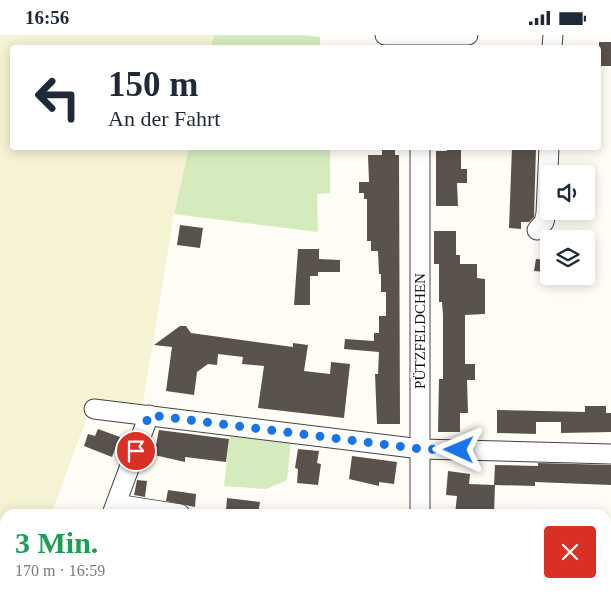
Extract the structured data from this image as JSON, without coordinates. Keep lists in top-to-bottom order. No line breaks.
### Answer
{"streets":{"street":["PÜTZFELDCHEN"]},"page":{"status":"16:56","turn":["150 m","An der Fahrt"],"heading":["3 Min.","170 m · 16:59"]}}
